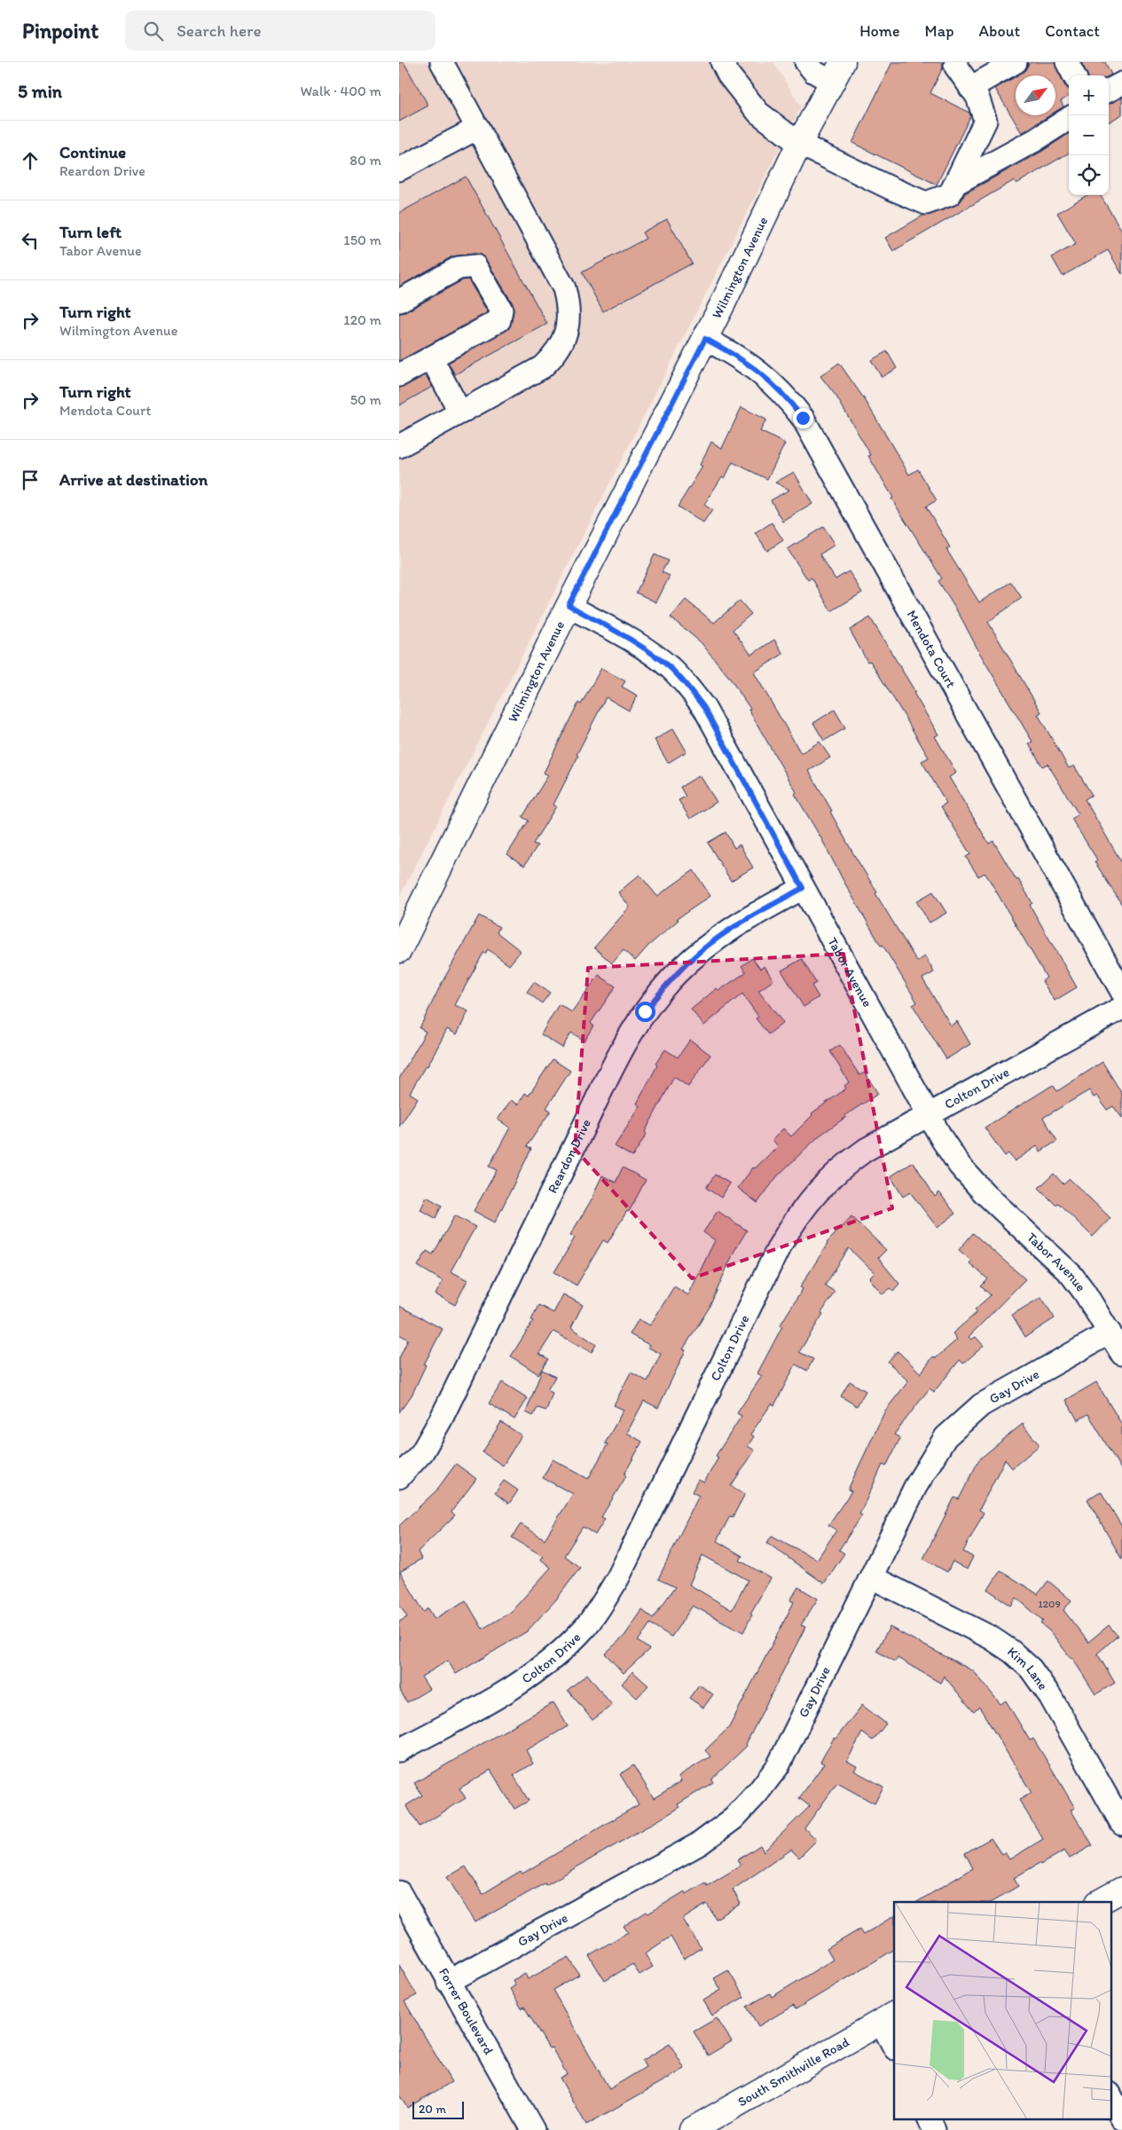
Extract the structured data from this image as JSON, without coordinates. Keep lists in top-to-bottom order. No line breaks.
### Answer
{"streets":{"main road":["Wilmington Avenue","South Smithville Road"],"street":["Mendota Court","Tabor Avenue","Colton Drive","Reardon Drive","Gay Drive","Kim Lane","Forrer Boulevard"]},"crossings":[["Wilmington Avenue","Mendota Court"],["Wilmington Avenue","Tabor Avenue"],["Tabor Avenue","Colton Drive"],["Tabor Avenue","Reardon Drive"],["Tabor Avenue","Gay Drive"],["Gay Drive","Kim Lane"],["Gay Drive","Forrer Boulevard"]],"house_numbers":["1209"],"scale_bar":"20 m","north":"top right","page":{"header":"Pinpoint","search":"Search here","nav":["Home","Map","About","Contact"],"heading":["5 min","Walk · 400 m"],"map_buttons":["+","−"],"list":[["Continue","Reardon Drive","80 m"],["Turn left","Tabor Avenue","150 m"],["Turn right","Wilmington Avenue","120 m"],["Turn right","Mendota Court","50 m"],"Arrive at destination"],"scale":"20 m"}}
